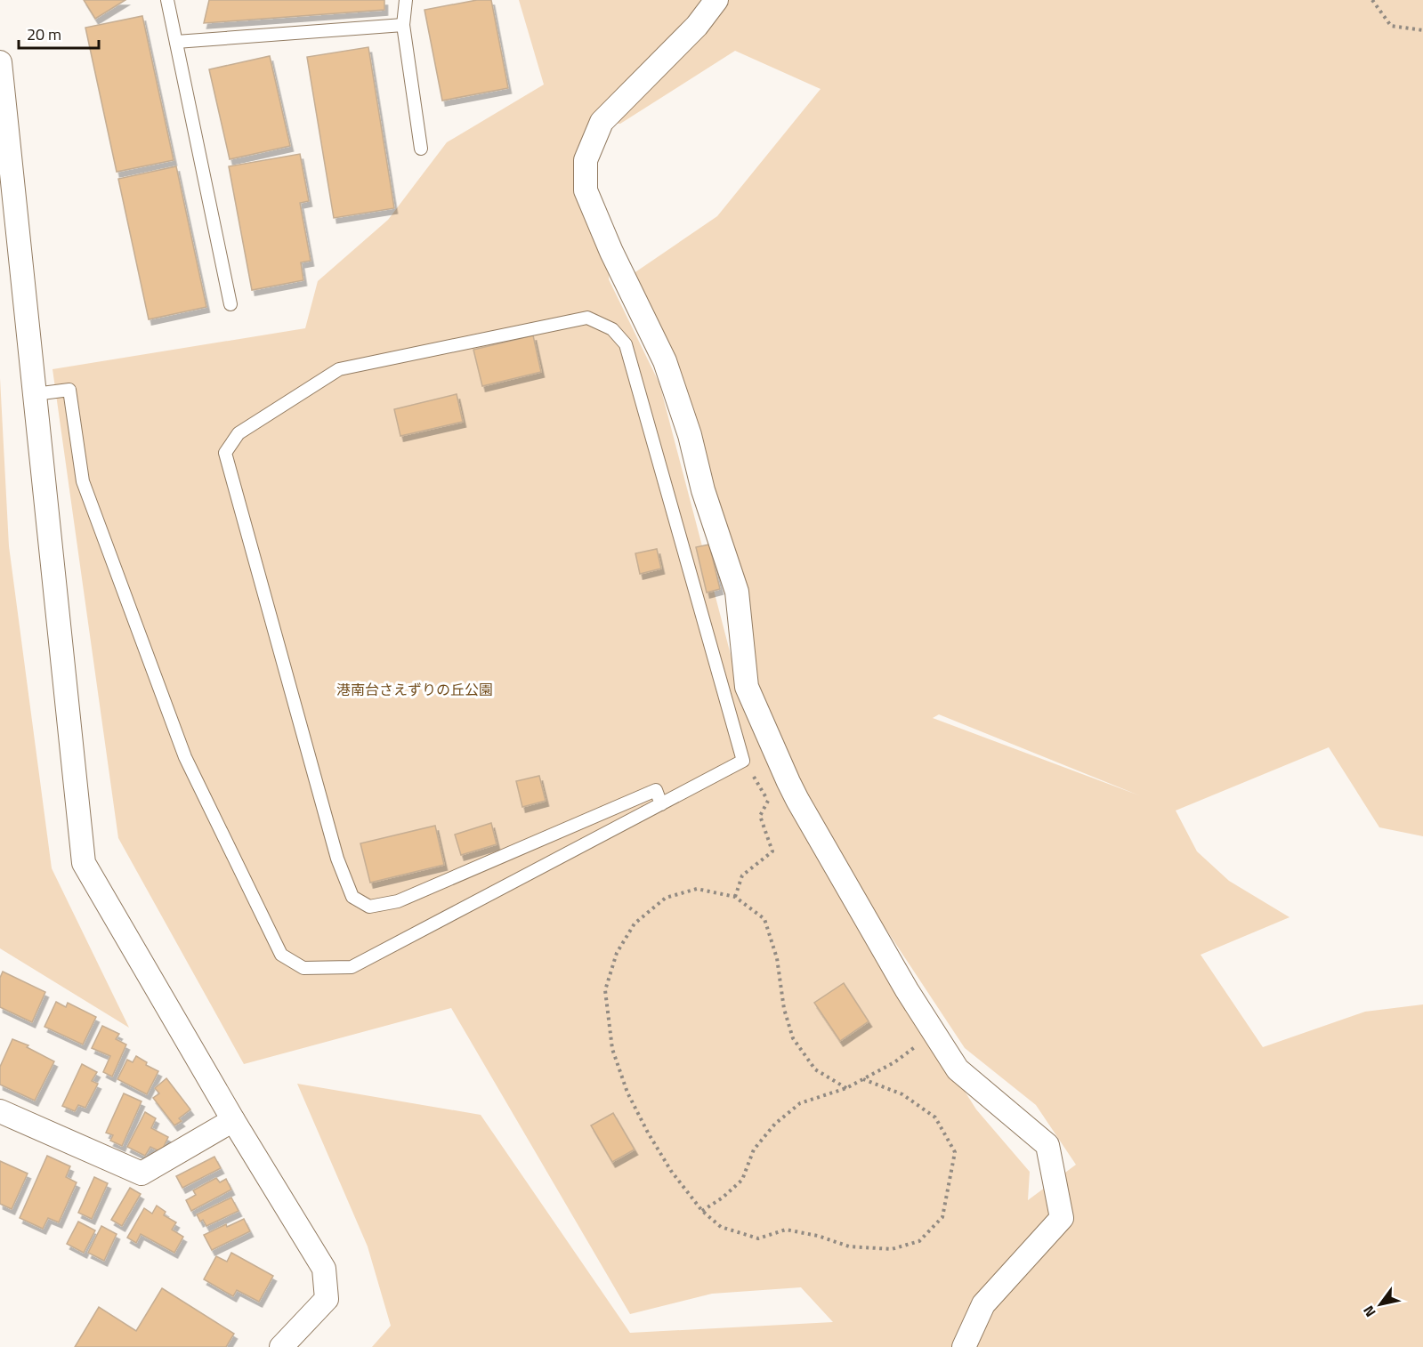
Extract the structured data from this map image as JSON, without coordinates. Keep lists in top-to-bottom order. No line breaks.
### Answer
{"parks":["港南台さえずりの丘公園"],"scale_bar":"20 m","north":"bottom left"}
